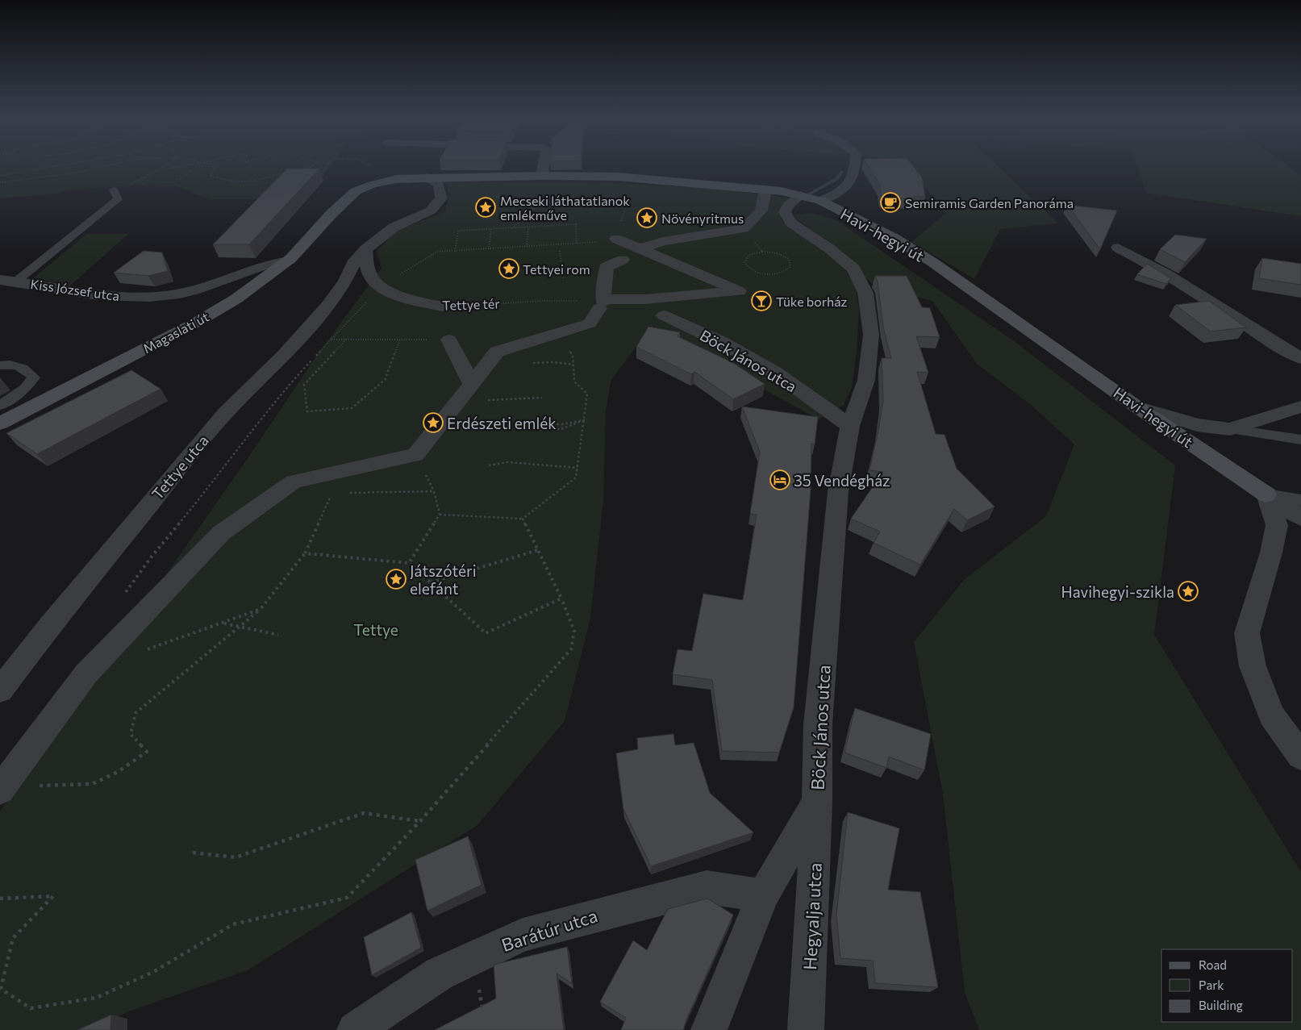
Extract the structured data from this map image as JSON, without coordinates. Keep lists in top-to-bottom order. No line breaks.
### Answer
{"streets":{"street":["Havi-hegyi út","Kiss József utca","Tettye tér","Magaslati út","Böck János utca","Tettye utca","Hegyalja utca","Barátúr utca"]},"crossings":[["Havi-hegyi út","Böck János utca"],["Kiss József utca","Magaslati út"],["Tettye tér","Tettye utca"],["Böck János utca","Hegyalja utca"],["Böck János utca","Barátúr utca"]],"parks":["Tettye"],"places":{"cafe":["Semiramis Garden Panoráma"],"place":["Mecseki láthatatlanok emlékműve","Növényritmus","Tettyei rom","Erdészeti emlék","Játszótéri elefánt","Havihegyi-szikla"],"bar":["Tüke borház"],"hotel":["35 Vendégház"]},"legend":["Road","Park","Building"]}
